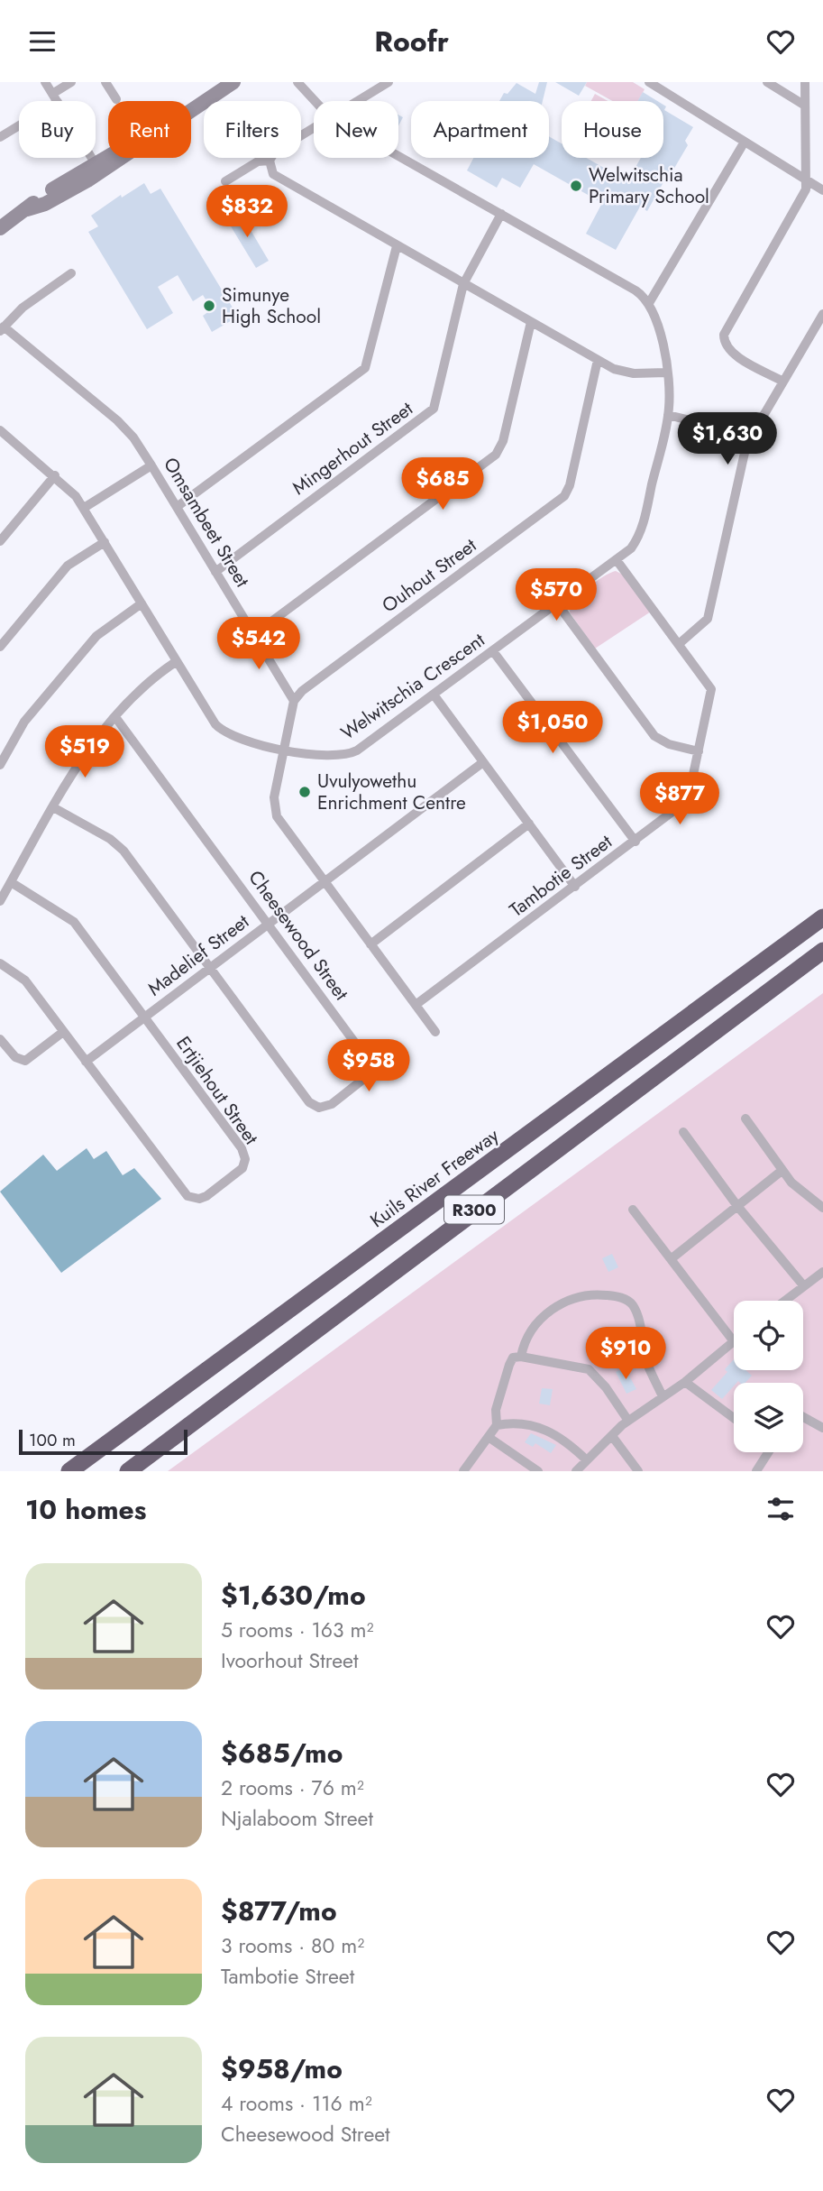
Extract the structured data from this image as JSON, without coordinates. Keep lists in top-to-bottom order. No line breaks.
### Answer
{"streets":{"highway":["Kuils River Freeway","R300"],"street":["Mingerhout Street","Omsambeet Street","Ouhout Street","Welwitschia Crescent","Tambotie Street","Cheesewood Street","Madelief Street","Ertjiehout Street"]},"crossings":[["Mingerhout Street","Omsambeet Street"],["Omsambeet Street","Ouhout Street"],["Welwitschia Crescent","Tambotie Street"],["Cheesewood Street","Madelief Street"],["Madelief Street","Ertjiehout Street"]],"places":["Welwitschia Primary School","Simunye High School","Uvulyowethu Enrichment Centre"],"scale_bar":"100 m","page":{"header":"Roofr","chip":["Buy","Rent","Filters","New","Apartment","House"],"price":["$832","$1,630","$685","$570","$542","$1,050","$519","$877","$958","$910"],"scale":"100 m","heading":"10 homes","list":[{"name":"$1,630/mo","note":"5 rooms · 163 m² · Ivoorhout Street"},{"name":"$685/mo","note":"2 rooms · 76 m² · Njalaboom Street"},{"name":"$877/mo","note":"3 rooms · 80 m² · Tambotie Street"},{"name":"$958/mo","note":"4 rooms · 116 m² · Cheesewood Street"}]}}
